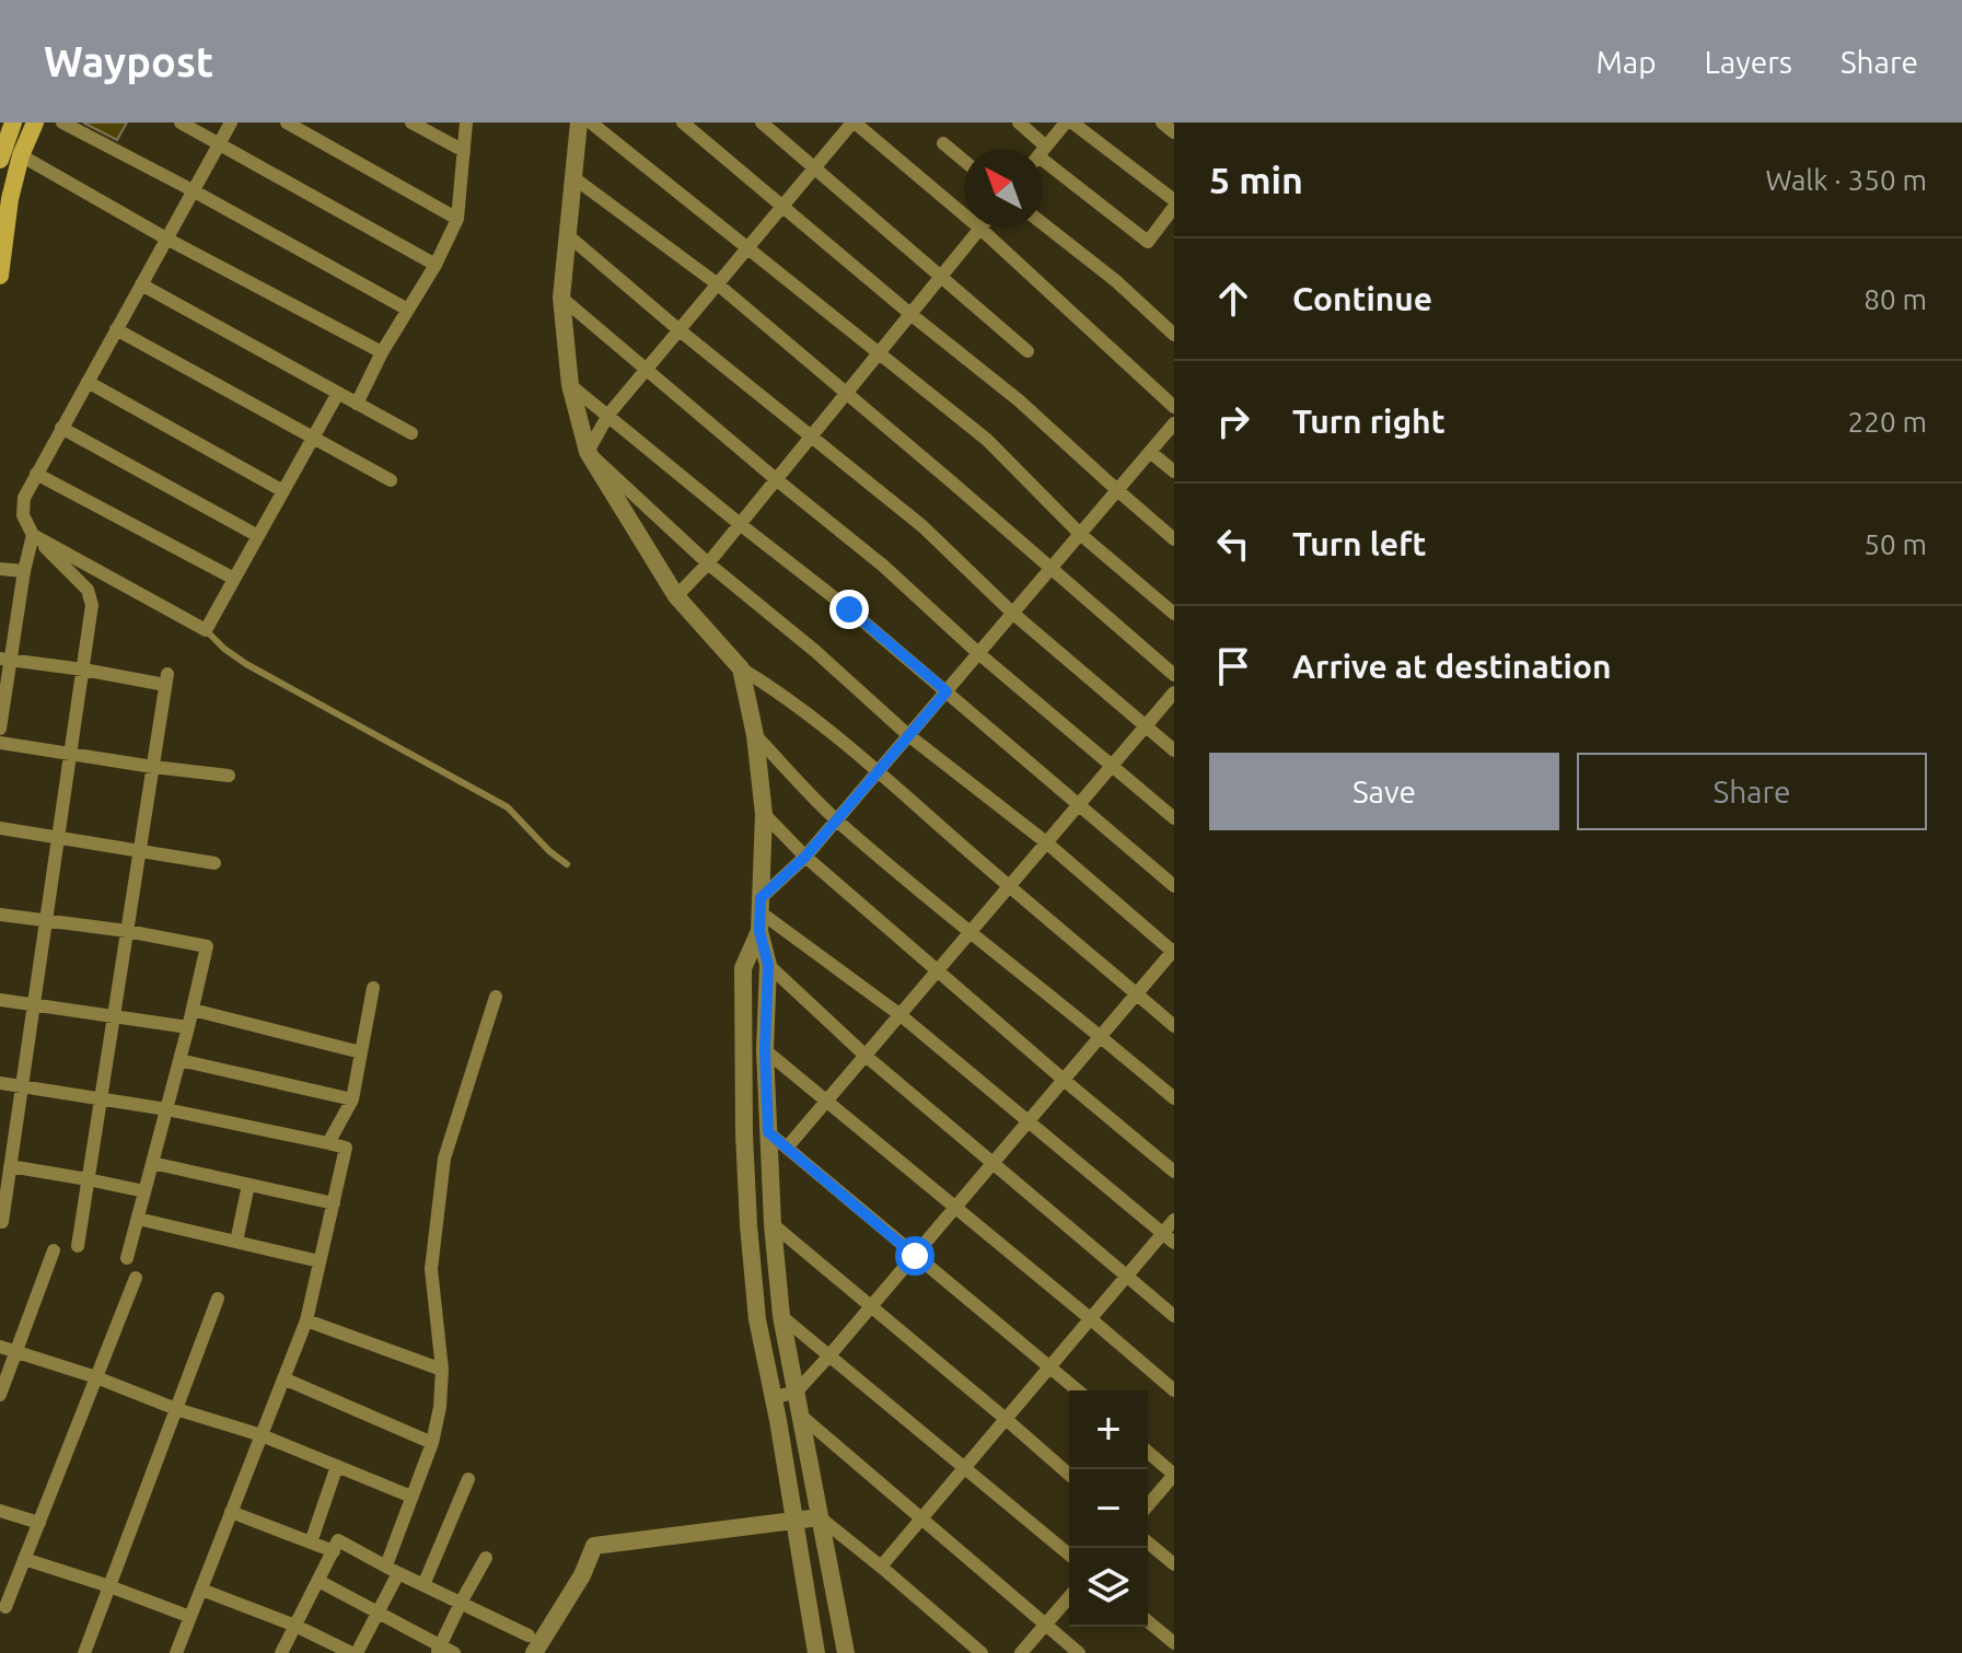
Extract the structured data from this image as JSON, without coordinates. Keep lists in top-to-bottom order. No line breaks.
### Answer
{"north":"top left","page":{"header":"Waypost","nav":["Map","Layers","Share"],"heading":["5 min","Walk · 350 m"],"list":[["Continue","80 m"],["Turn right","220 m"],["Turn left","50 m"],"Arrive at destination"],"buttons":["Save","Share"],"map_buttons":["+","−"]}}
